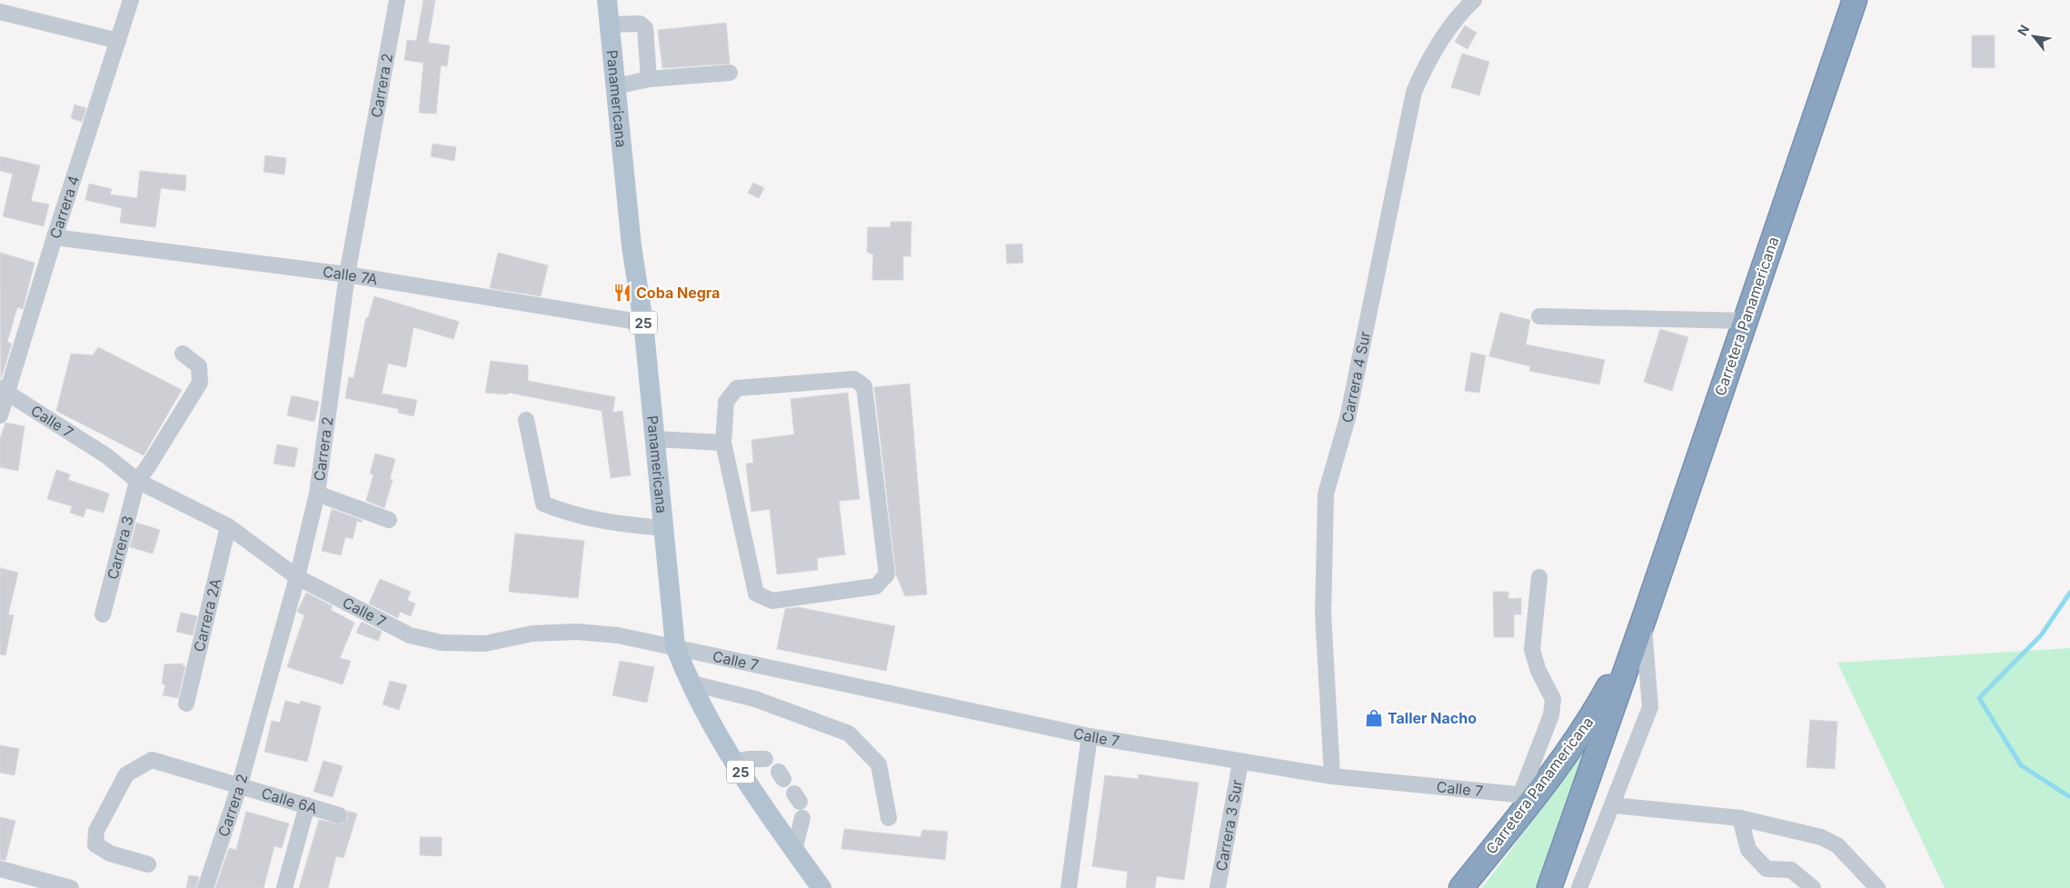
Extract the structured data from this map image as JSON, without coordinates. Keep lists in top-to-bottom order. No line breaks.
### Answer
{"streets":{"highway":["Carretera Panamericana"],"main road":["Panamericana","25"],"street":["Carrera 2","Carrera 4","Calle 7A","Carrera 4 Sur","Calle 7","Carrera 3","Carrera 2A","Calle 6A","Carrera 3 Sur"]},"crossings":[["Carrera 2","Calle 7A"],["Carrera 2","Calle 7"],["Carrera 2","Calle 6A"],["Panamericana","Calle 7A"],["Panamericana","Calle 7"],["Carrera 4","Calle 7A"],["Carrera 4","Calle 7"],["Carretera Panamericana","Calle 7"],["Carrera 4 Sur","Calle 7"],["Calle 7","Carrera 3"],["Calle 7","Carrera 2A"],["Calle 7","Carrera 3 Sur"]],"places":{"restaurant":["Coba Negra"],"shop":["Taller Nacho"]},"north":"top left"}
